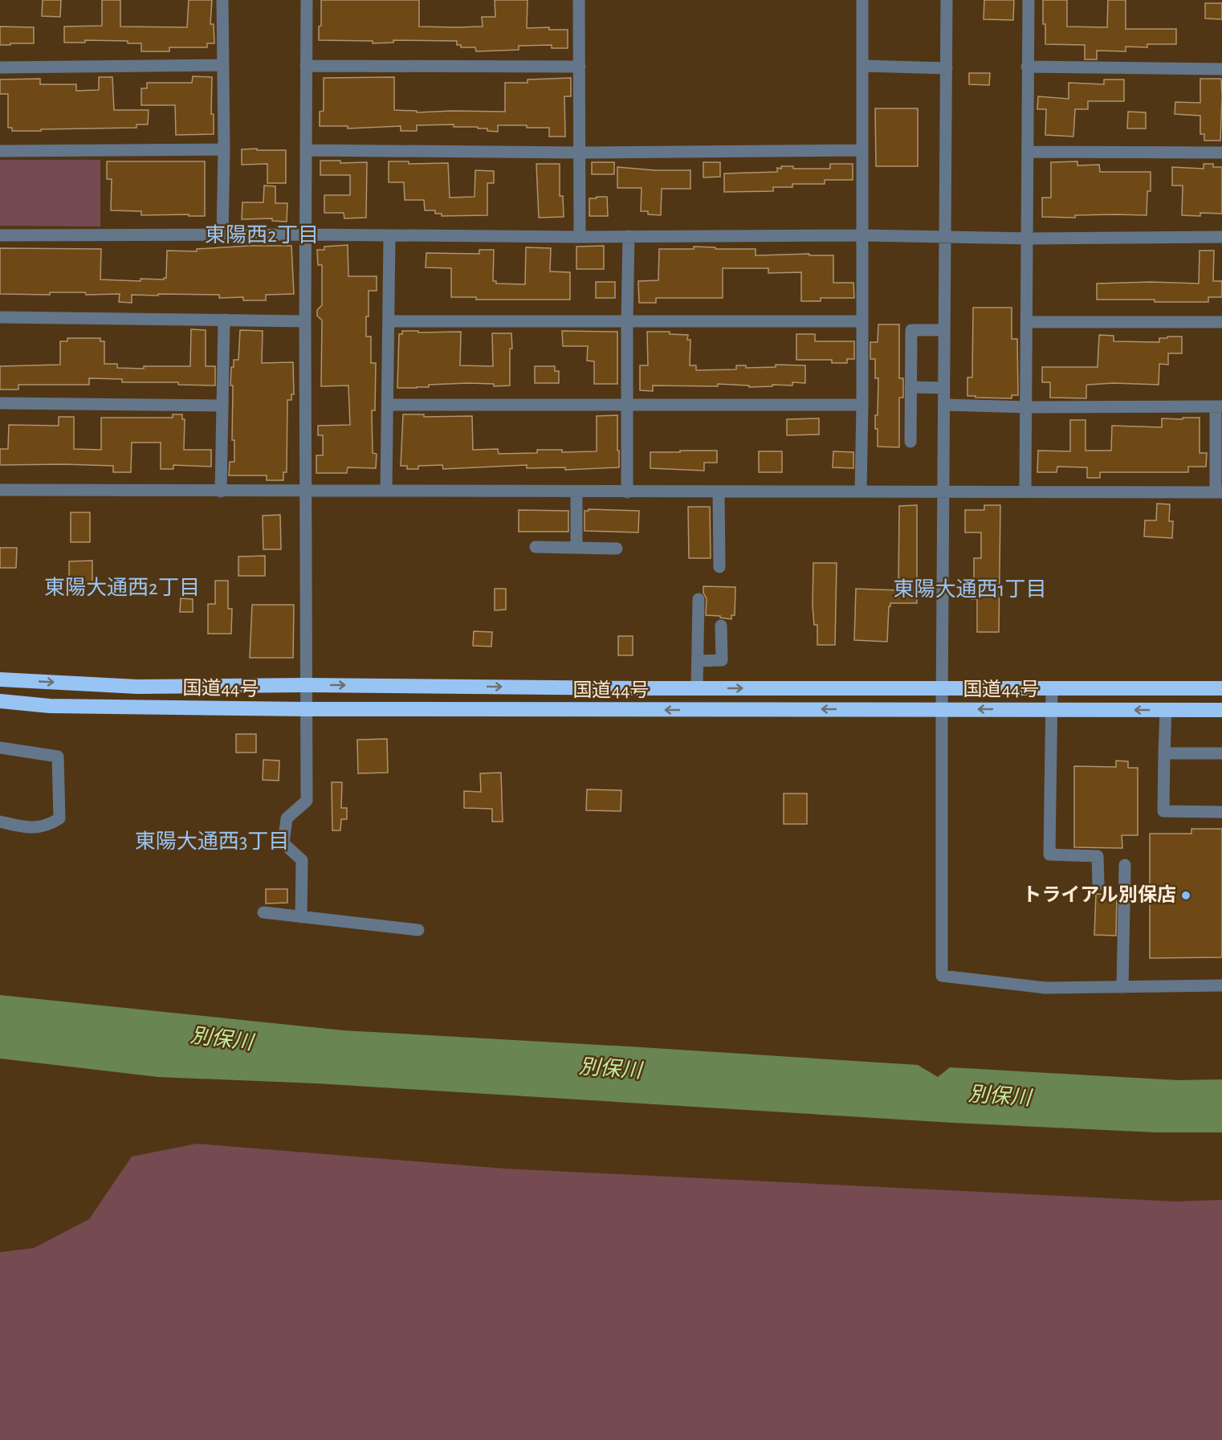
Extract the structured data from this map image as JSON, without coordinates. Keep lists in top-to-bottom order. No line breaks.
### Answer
{"streets":{"highway":["国道44号"]},"districts":["東陽西2丁目","東陽大通西2丁目","東陽大通西1丁目","東陽大通西3丁目"],"water":["別保川"],"places":["トライアル別保店"]}
